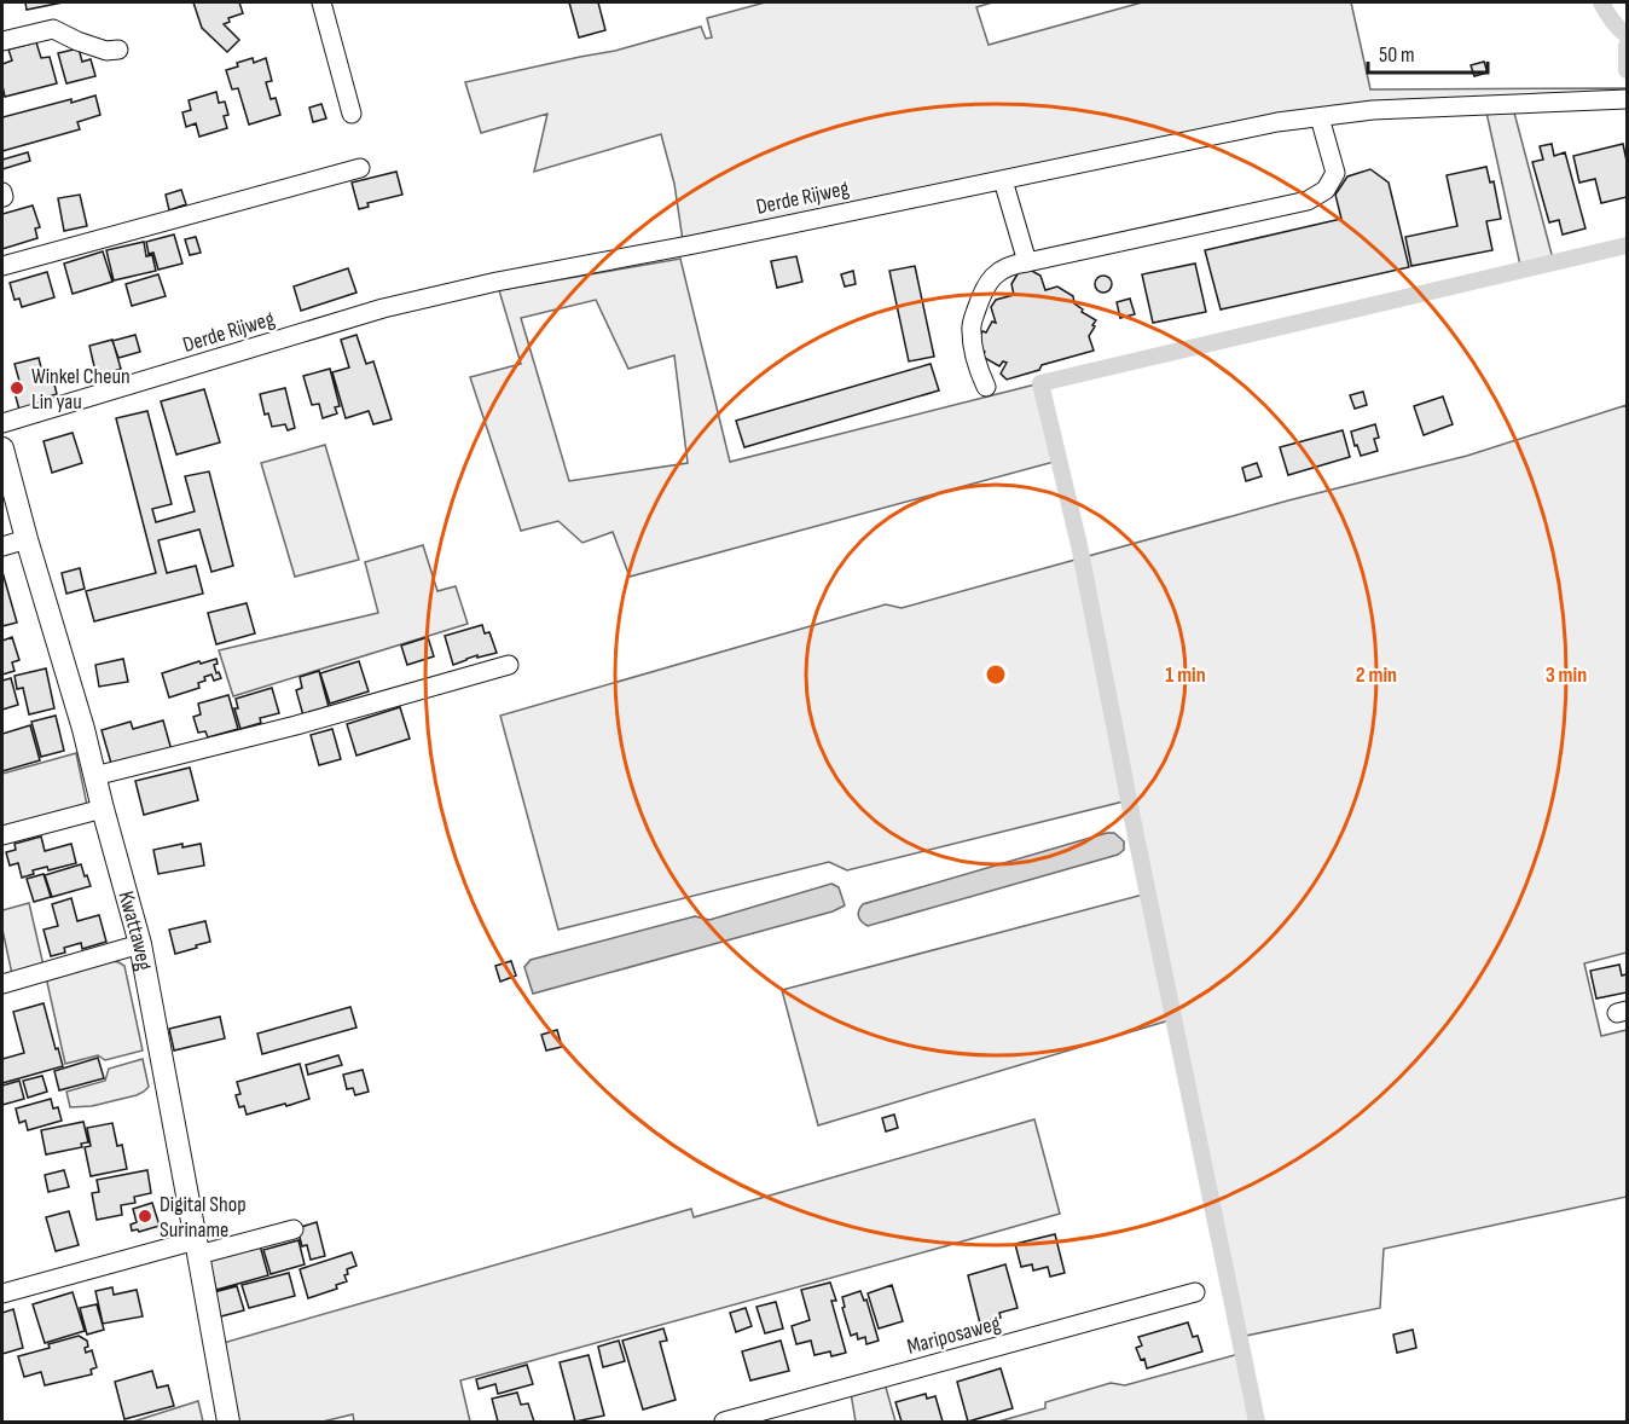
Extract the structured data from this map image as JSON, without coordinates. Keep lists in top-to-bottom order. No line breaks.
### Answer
{"streets":{"main road":["Kwattaweg"],"street":["Derde Rijweg","Mariposaweg"]},"places":["Winkel Cheun Lin yau","Digital Shop Suriname"],"scale_bar":"50 m","rings":["1 min","2 min","3 min"]}
